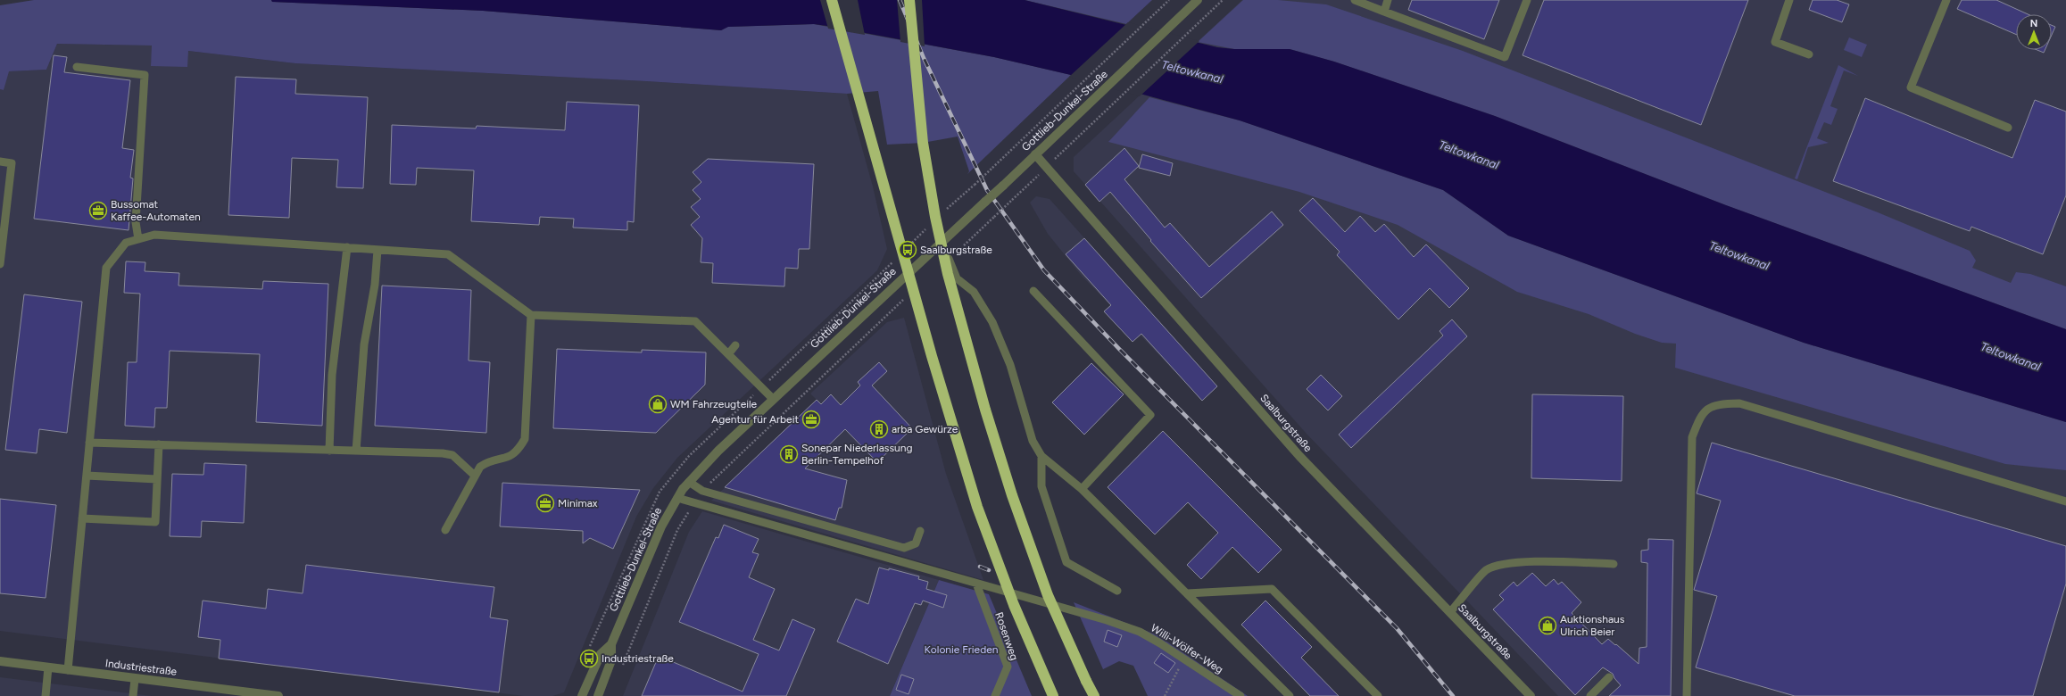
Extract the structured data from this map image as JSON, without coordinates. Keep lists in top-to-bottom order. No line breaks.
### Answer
{"streets":{"street":["Gottlieb-Dunkel-Straße","Saalburgstraße","Industriestraße"],"lane":["Rosenweg","Willi-Wölfer-Weg"]},"crossings":[["Gottlieb-Dunkel-Straße","Saalburgstraße"],["Gottlieb-Dunkel-Straße","Willi-Wölfer-Weg"],["Rosenweg","Willi-Wölfer-Weg"]],"water":["Teltowkanal"],"parks":["Kolonie Frieden"],"places":{"office":["Bussomat Kaffee-Automaten","Agentur für Arbeit","Minimax"],"bus stop":["Saalburgstraße","Industriestraße"],"shop":["WM Fahrzeugteile","Auktionshaus Ulrich Beier"],"building":["arba Gewürze","Sonepar Niederlassung Berlin-Tempelhof"]},"north":"top"}
